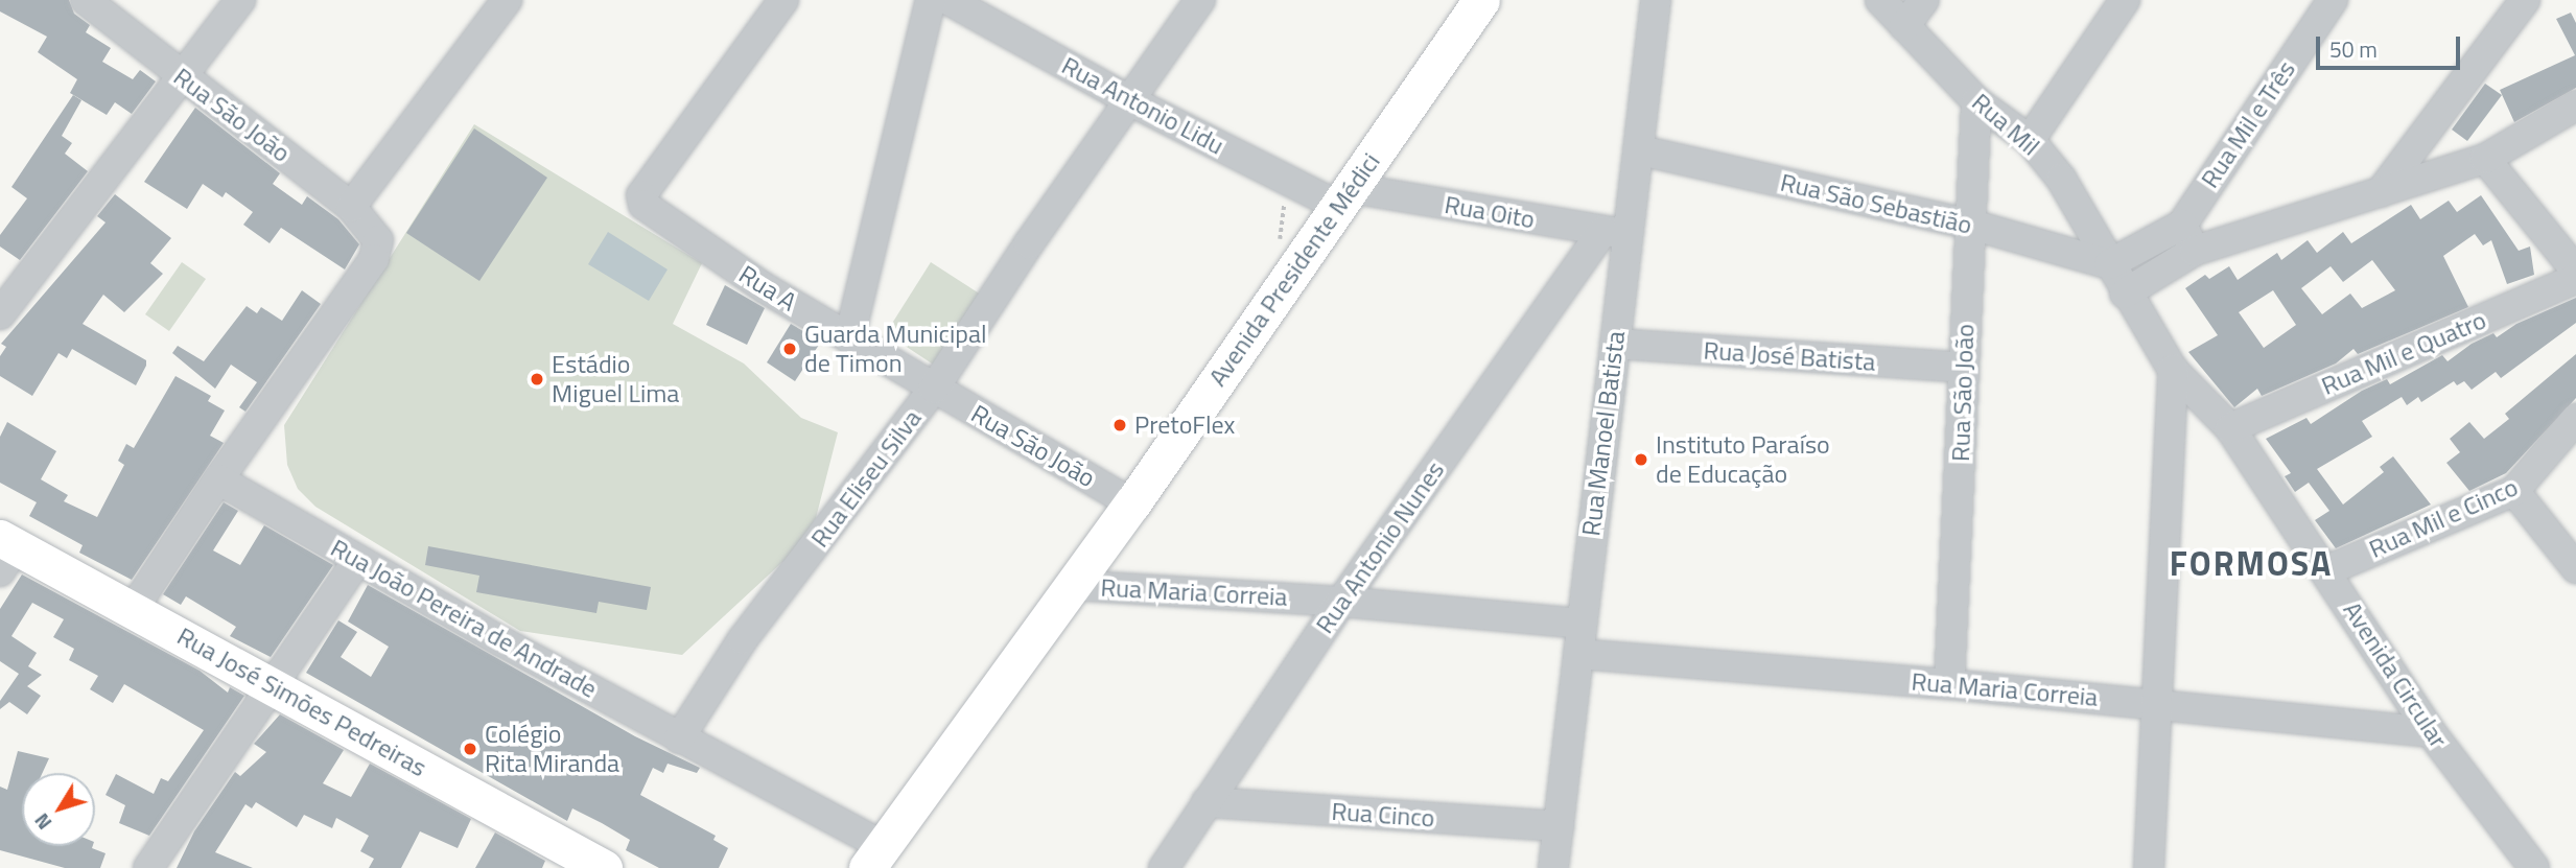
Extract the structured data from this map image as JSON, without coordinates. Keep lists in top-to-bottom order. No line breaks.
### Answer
{"streets":{"main road":["Avenida Presidente Médici","Rua José Simões Pedreiras"],"street":["Rua Antonio Lidu","Rua São João","Rua Mil","Rua Mil e Três","Rua São Sebastião","Rua Oito","Rua A","Rua Mil e Quatro","Rua José Batista","Rua Manoel Batista","Rua Eliseu Silva","Rua Mil e Cinco","Rua Antonio Nunes","Rua Maria Correia","Rua João Pereira de Andrade","Avenida Circular","Rua Cinco"]},"crossings":[["Rua Antonio Lidu","Rua Oito"],["Rua Antonio Lidu","Avenida Presidente Médici"],["Rua Antonio Lidu","Rua Eliseu Silva"],["Rua São João","Rua Mil"],["Rua São João","Rua São Sebastião"],["Rua São João","Avenida Presidente Médici"],["Rua São João","Rua A"],["Rua São João","Rua José Batista"],["Rua São João","Rua Eliseu Silva"],["Rua São João","Rua Maria Correia"],["Rua São João","Rua João Pereira de Andrade"],["Rua Mil","Rua São Sebastião"],["Rua Mil","Avenida Circular"],["Rua Mil e Três","Avenida Circular"],["Rua São Sebastião","Rua Manoel Batista"],["Rua São Sebastião","Avenida Circular"],["Rua Oito","Avenida Presidente Médici"],["Rua Oito","Rua Manoel Batista"],["Rua Oito","Rua Antonio Nunes"],["Avenida Presidente Médici","Rua Maria Correia"],["Avenida Presidente Médici","Rua João Pereira de Andrade"],["Rua A","Rua Eliseu Silva"],["Rua Mil e Quatro","Avenida Circular"],["Rua José Batista","Rua Manoel Batista"],["Rua Manoel Batista","Rua Antonio Nunes"],["Rua Manoel Batista","Rua Maria Correia"],["Rua Manoel Batista","Rua Cinco"],["Rua Eliseu Silva","Rua João Pereira de Andrade"],["Rua Mil e Cinco","Avenida Circular"],["Rua Antonio Nunes","Rua Maria Correia"],["Rua Antonio Nunes","Rua Cinco"],["Rua Maria Correia","Avenida Circular"]],"districts":["FORMOSA"],"places":["Guarda Municipal de Timon","Estádio Miguel Lima","PretoFlex","Instituto Paraíso de Educação","Colégio Rita Miranda"],"scale_bar":"50 m","north":"bottom left"}
